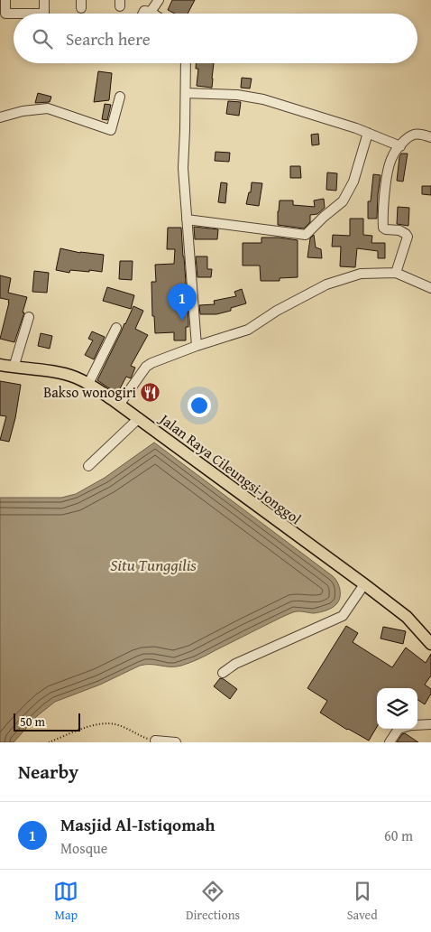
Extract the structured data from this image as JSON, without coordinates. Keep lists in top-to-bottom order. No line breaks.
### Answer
{"streets":{"main road":["Jalan Raya Cileungsi-Jonggol"]},"water":["Situ Tunggilis"],"places":{"restaurant":["Bakso wonogiri"]},"scale_bar":"50 m","page":{"search":"Search here","pins":"1","scale":"50 m","heading":"Nearby","list":[{"mark":"1","name":"Masjid Al-Istiqomah","note":"Mosque","value":"60 m"}],"nav":["Map","Directions","Saved"]}}
